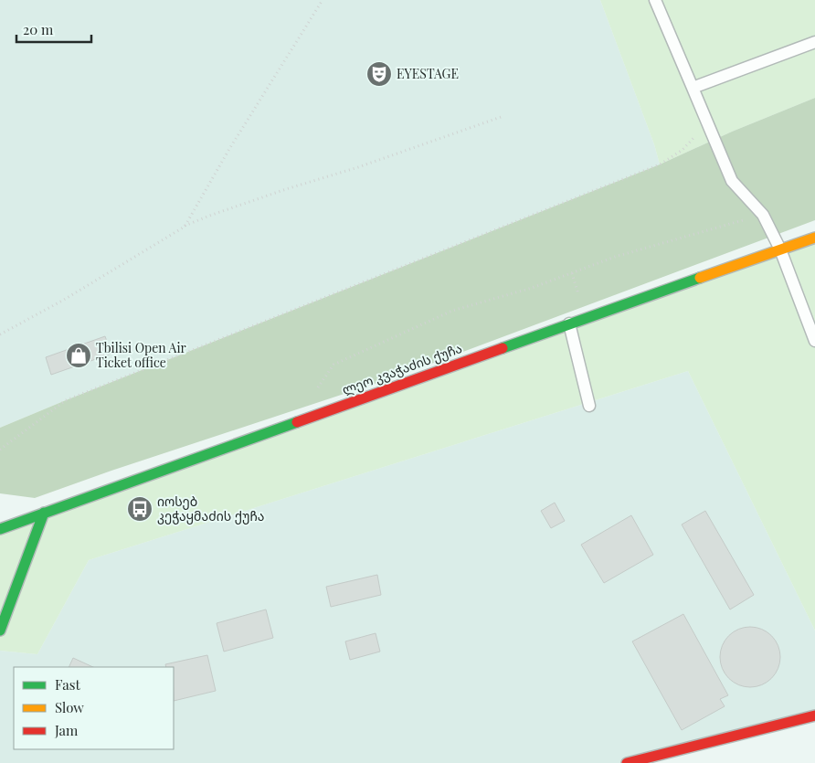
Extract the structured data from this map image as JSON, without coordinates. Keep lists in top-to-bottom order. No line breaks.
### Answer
{"streets":{"main road":["ლეო კვაჭაძის ქუჩა"]},"places":{"theatre":["EYESTAGE"],"shop":["Tbilisi Open Air Ticket office"],"bus stop":["იოსებ კეჭაყმაძის ქუჩა"]},"legend":["Fast","Slow","Jam"],"scale_bar":"20 m"}
